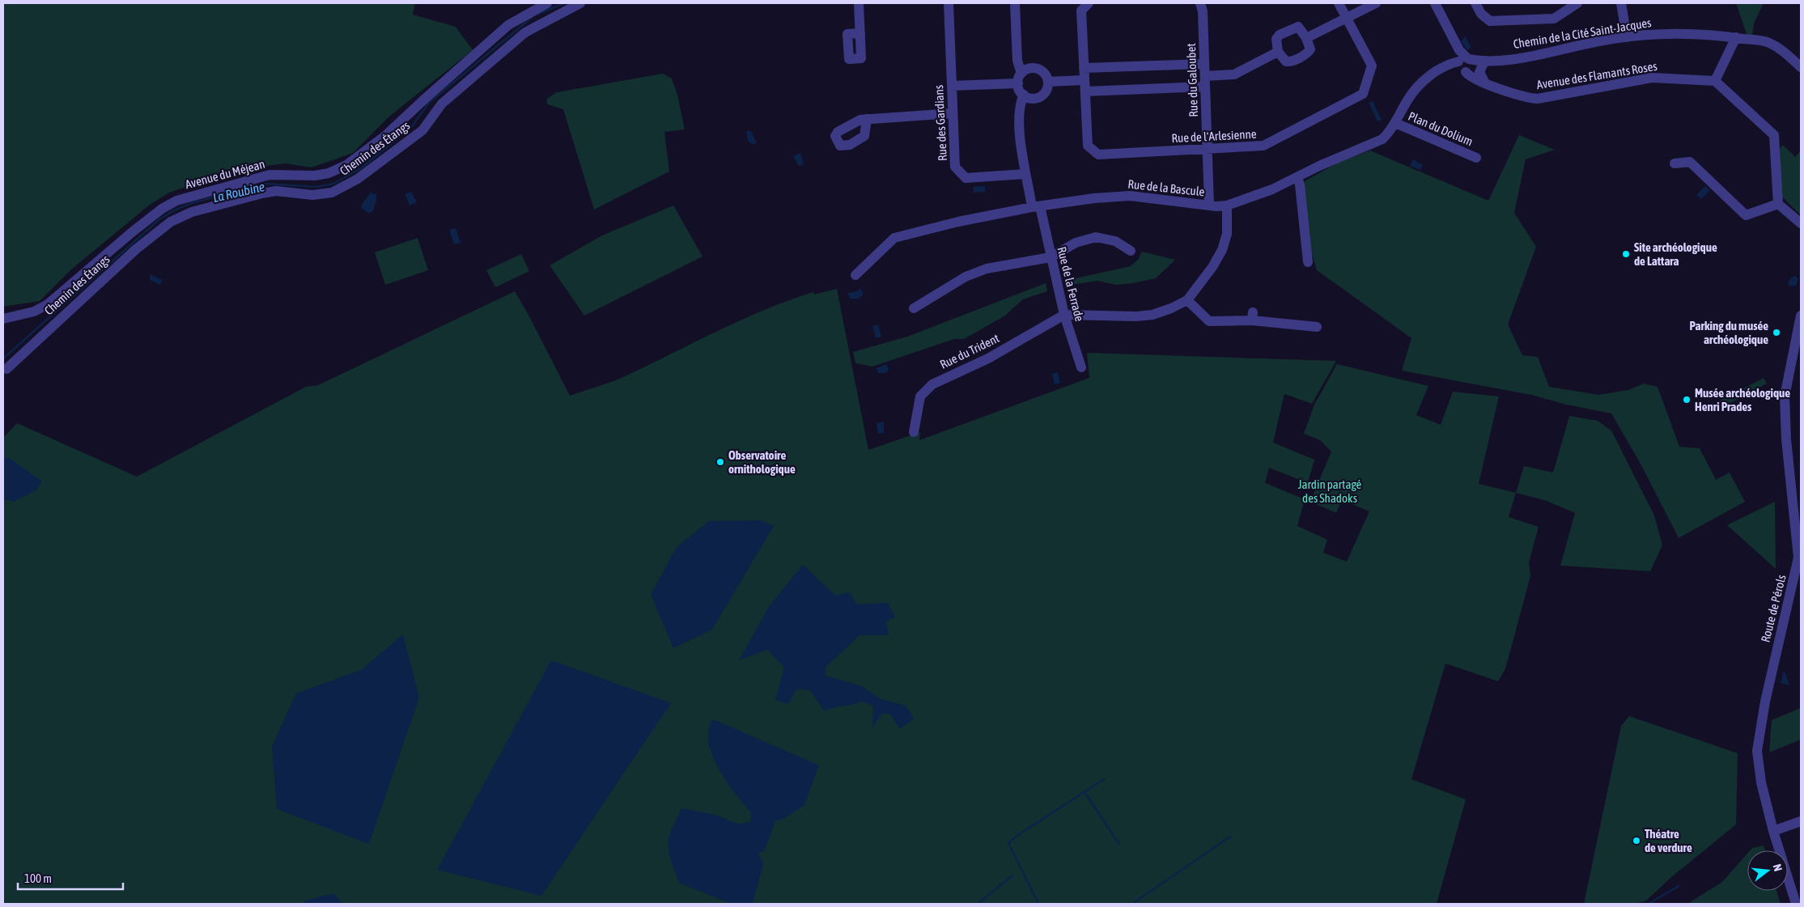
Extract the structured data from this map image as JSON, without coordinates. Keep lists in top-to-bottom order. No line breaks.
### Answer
{"streets":{"street":["Chemin de la Cité Saint-Jacques","Avenue des Flamants Roses","Rue du Galoubet","Rue des Gardians","Plan du Dolium","Rue de l'Arlesienne","Chemin des Étangs","Avenue du Méjean","Rue de la Bascule","Rue de la Ferrade","Rue du Trident","Route de Pérols"]},"crossings":[["Chemin de la Cité Saint-Jacques","Avenue des Flamants Roses"],["Chemin de la Cité Saint-Jacques","Rue de la Bascule"],["Avenue des Flamants Roses","Rue de la Bascule"],["Rue du Galoubet","Rue de l'Arlesienne"],["Rue du Galoubet","Rue de la Bascule"],["Rue des Gardians","Rue de la Ferrade"],["Plan du Dolium","Rue de la Bascule"],["Rue de la Bascule","Rue de la Ferrade"],["Rue de la Ferrade","Rue du Trident"]],"water":["La Roubine"],"parks":["Jardin partagé des Shadoks"],"places":["Site archéologique de Lattara","Parking du musée archéologique","Musée archéologique Henri Prades","Observatoire ornithologique","Théatre de verdure"],"scale_bar":"100 m","north":"right"}
